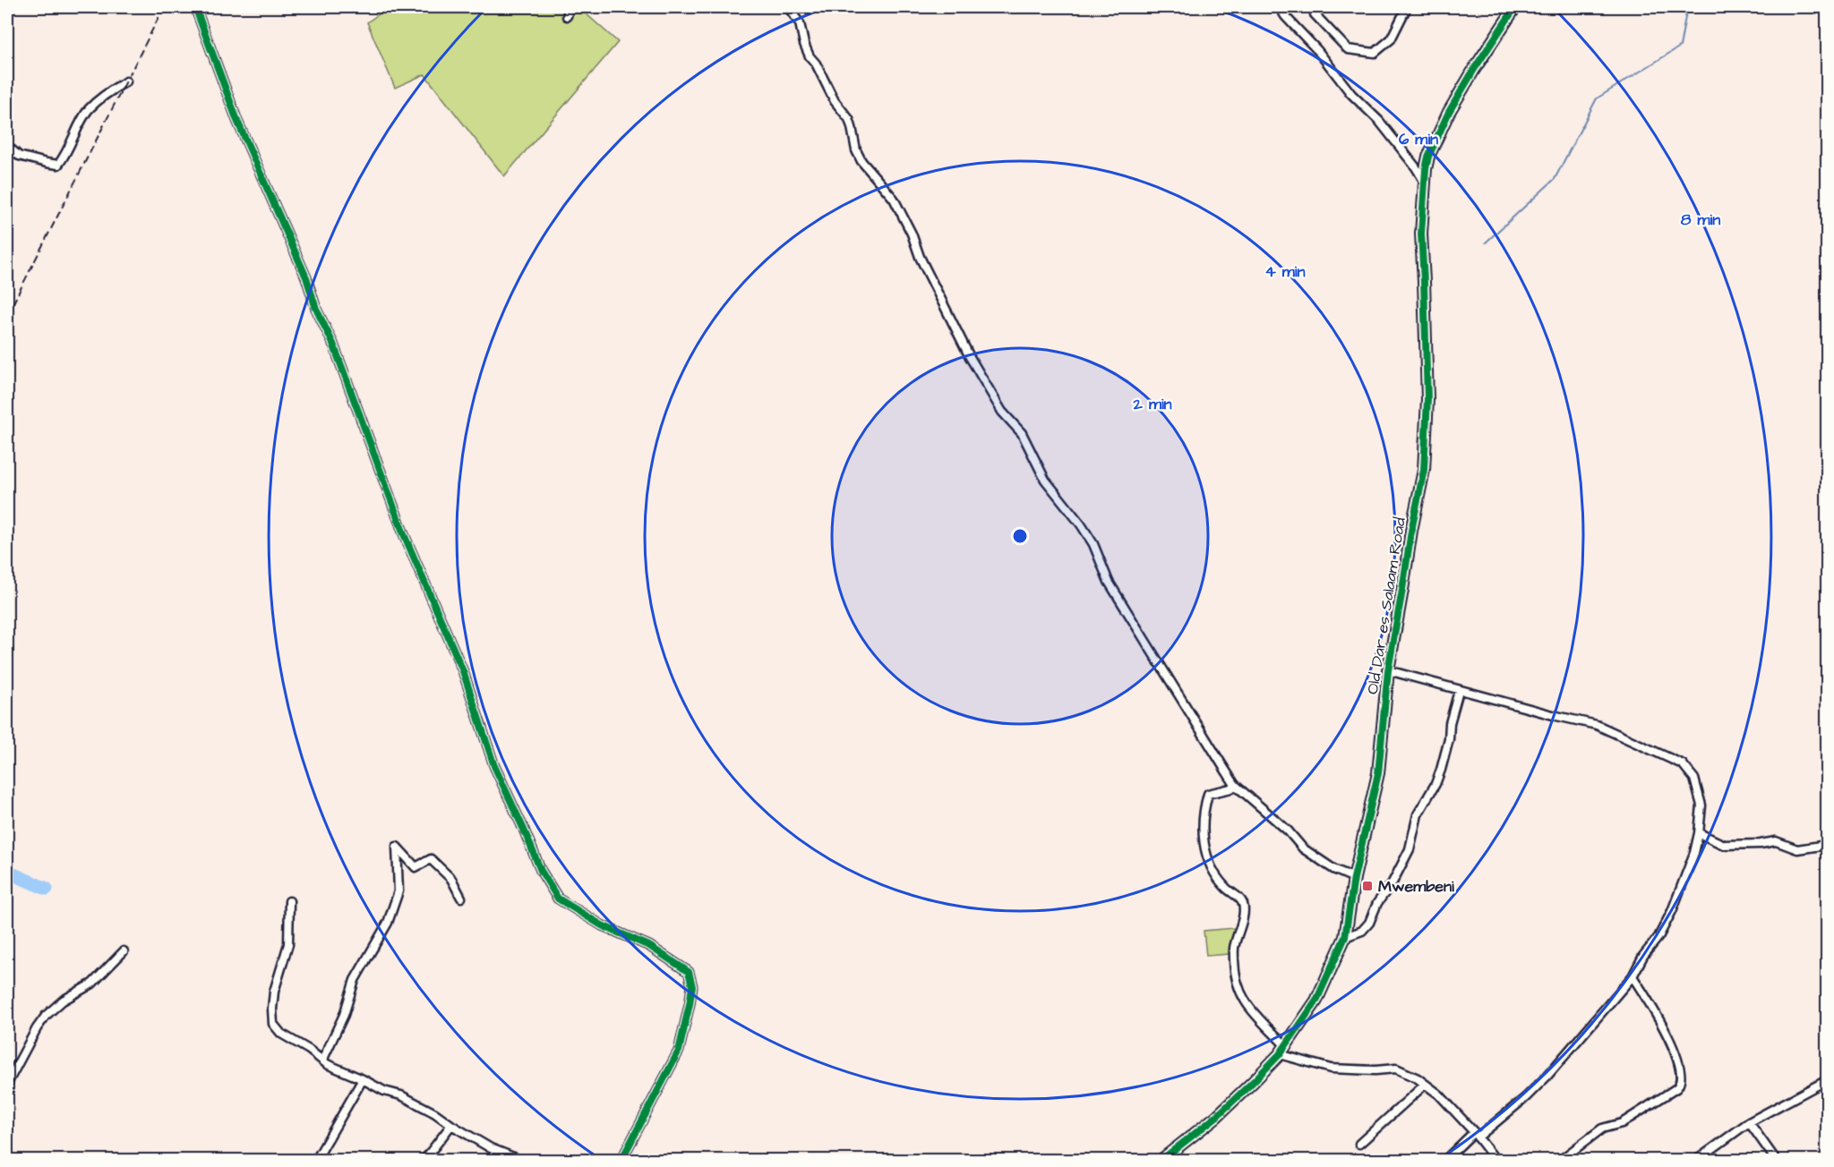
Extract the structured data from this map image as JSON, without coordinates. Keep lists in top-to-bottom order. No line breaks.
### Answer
{"streets":{"street":["Old Dar es Salaam Road"]},"places":{"transit":["Mwembeni"]},"rings":["6 min","8 min","4 min","2 min"]}
